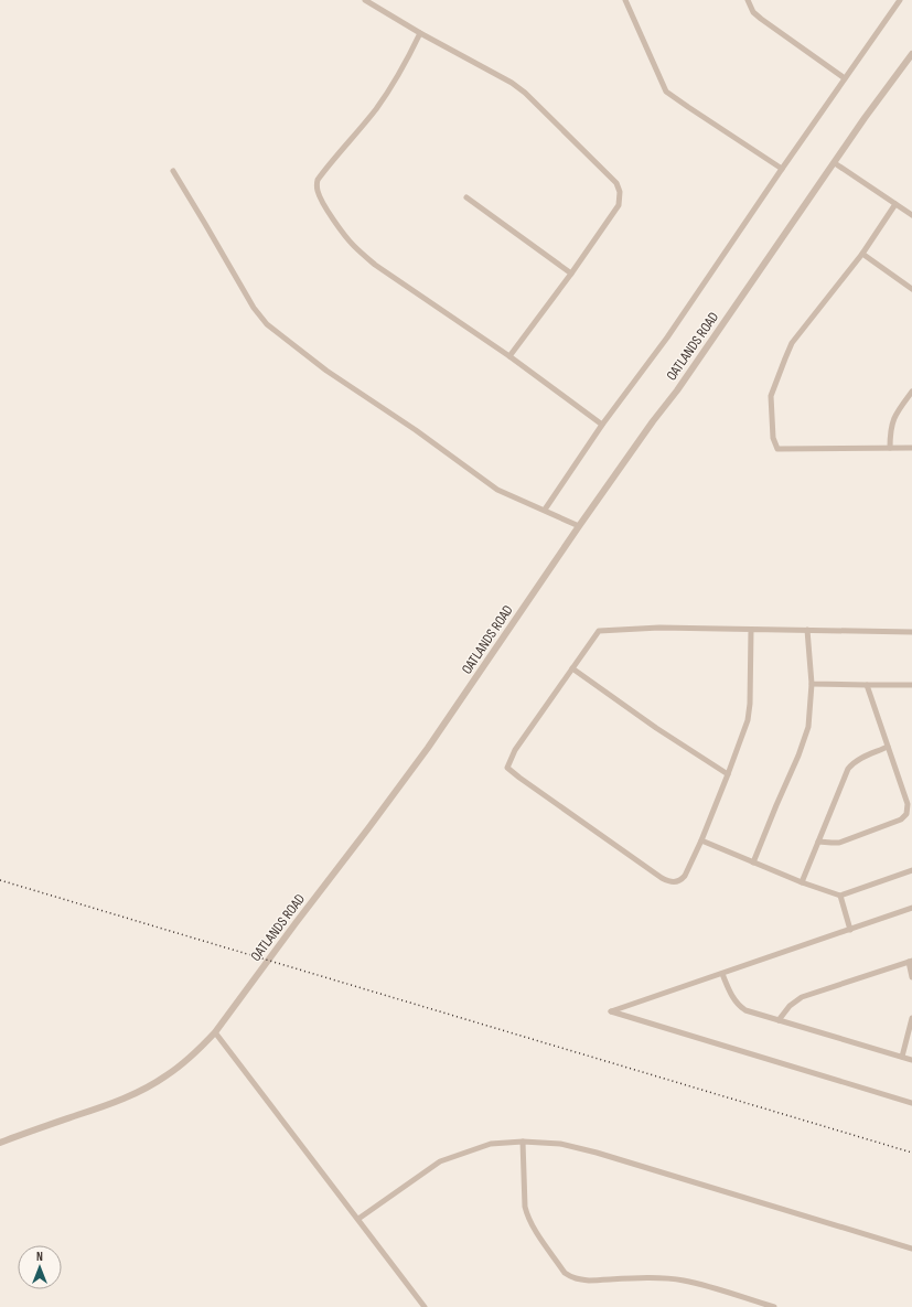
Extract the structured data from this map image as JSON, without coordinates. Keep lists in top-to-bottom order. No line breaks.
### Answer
{"streets":{"street":["OATLANDS ROAD"]},"north":"top"}
